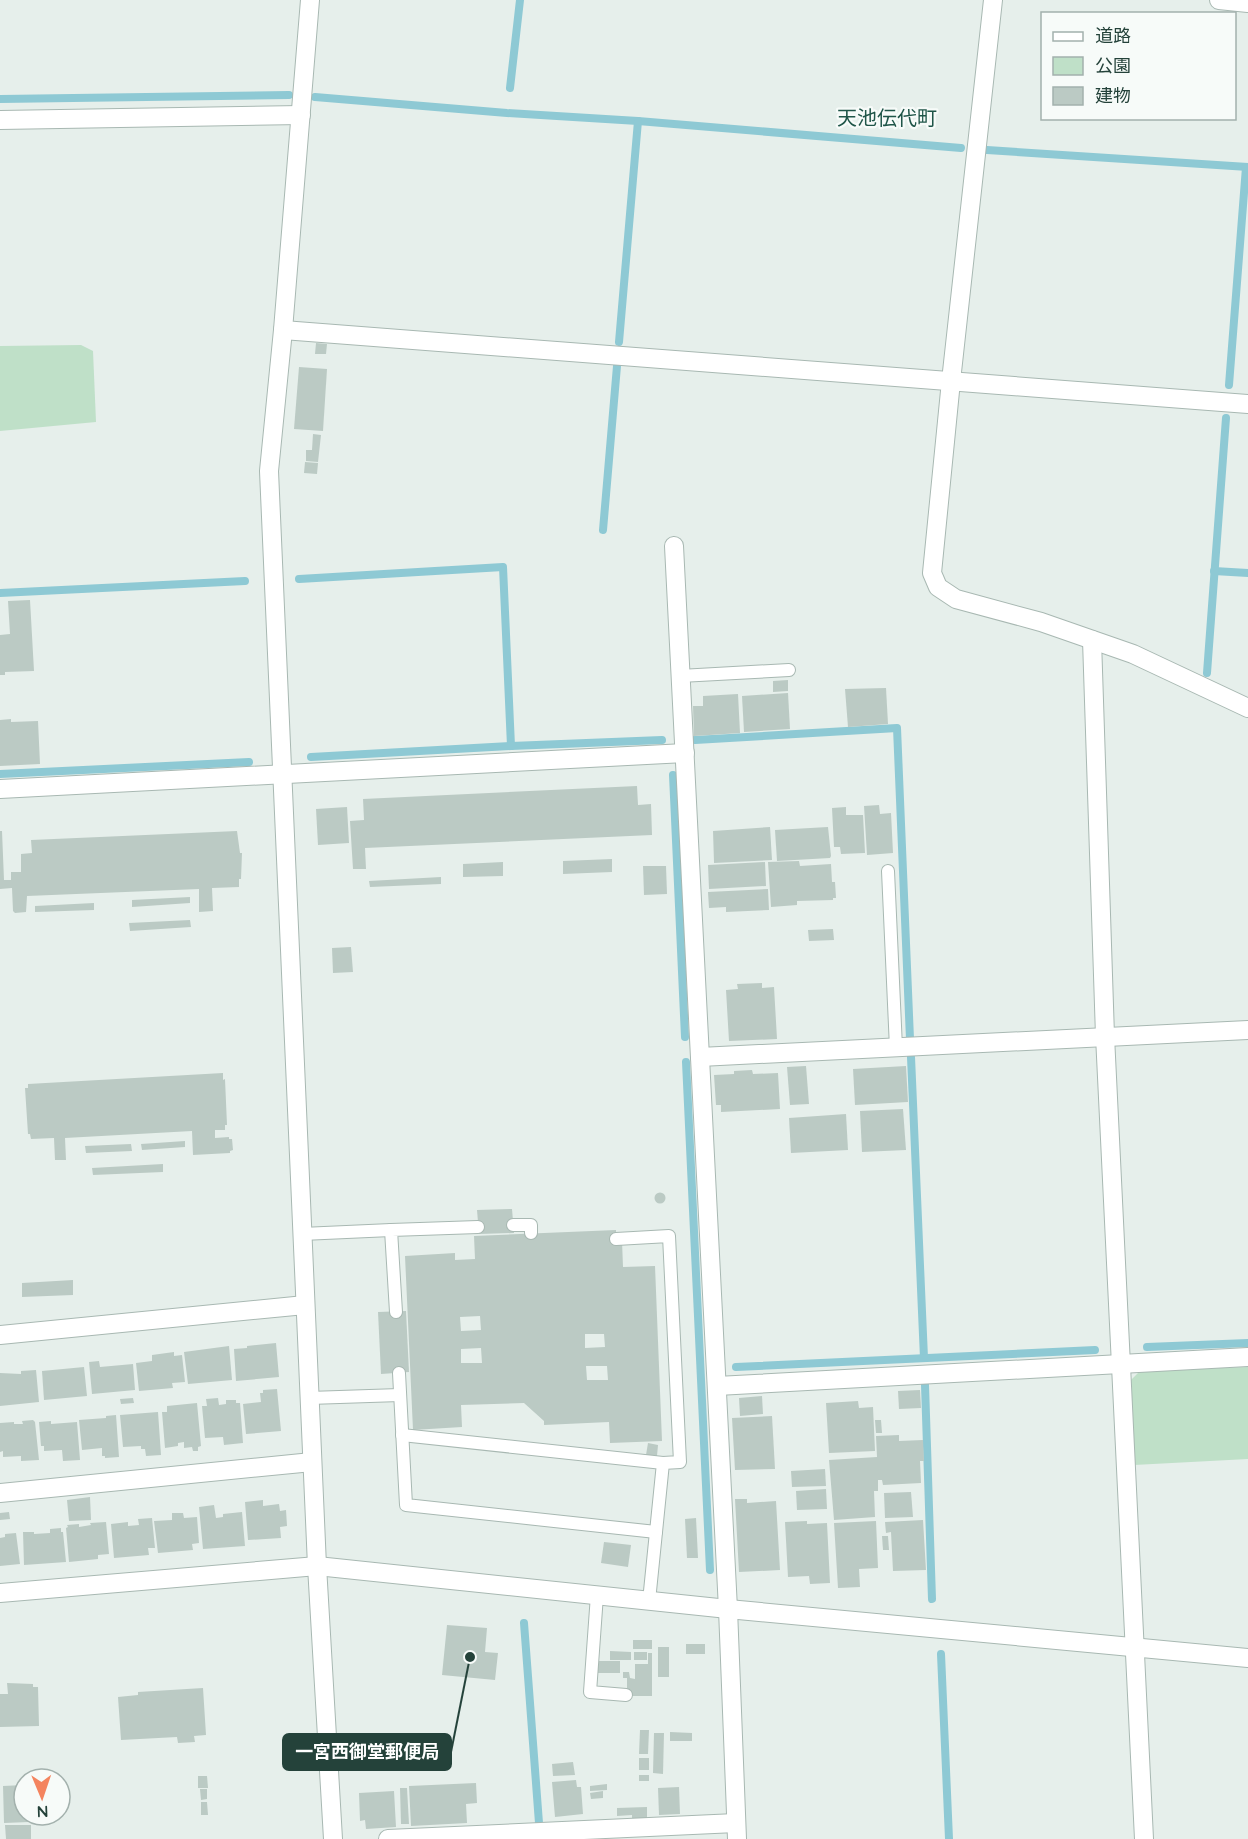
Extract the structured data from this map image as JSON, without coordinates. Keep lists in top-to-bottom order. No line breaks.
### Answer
{"districts":["天池伝代町"],"places":["一宮西御堂郵便局"],"legend":["道路","公園","建物"],"north":"bottom"}
